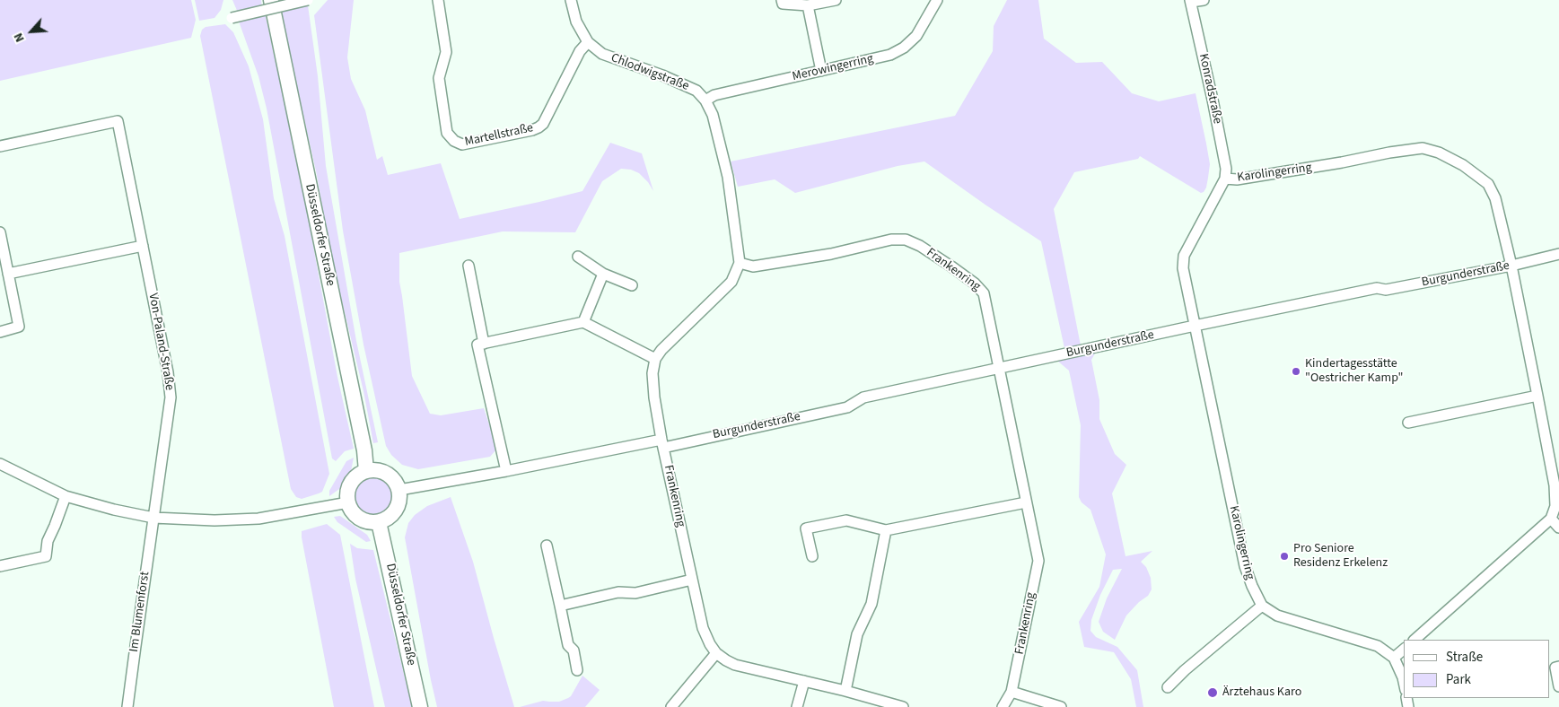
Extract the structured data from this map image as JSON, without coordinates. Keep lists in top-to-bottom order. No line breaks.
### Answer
{"streets":{"main road":["Düsseldorfer Straße"],"street":["Merowingerring","Chlodwigstraße","Konradstraße","Martellstraße","Karolingerring","Frankenring","Burgunderstraße","Von-Paland-Straße","Im Blumenforst"]},"crossings":[["Merowingerring","Chlodwigstraße"],["Chlodwigstraße","Martellstraße"],["Chlodwigstraße","Frankenring"],["Konradstraße","Karolingerring"],["Karolingerring","Burgunderstraße"],["Düsseldorfer Straße","Burgunderstraße"],["Frankenring","Burgunderstraße"],["Von-Paland-Straße","Im Blumenforst"]],"places":["Kindertagesstätte \"Oestricher Kamp\"","Pro Seniore Residenz Erkelenz","Ärztehaus Karo"],"legend":["Straße","Park"],"north":"bottom left"}
